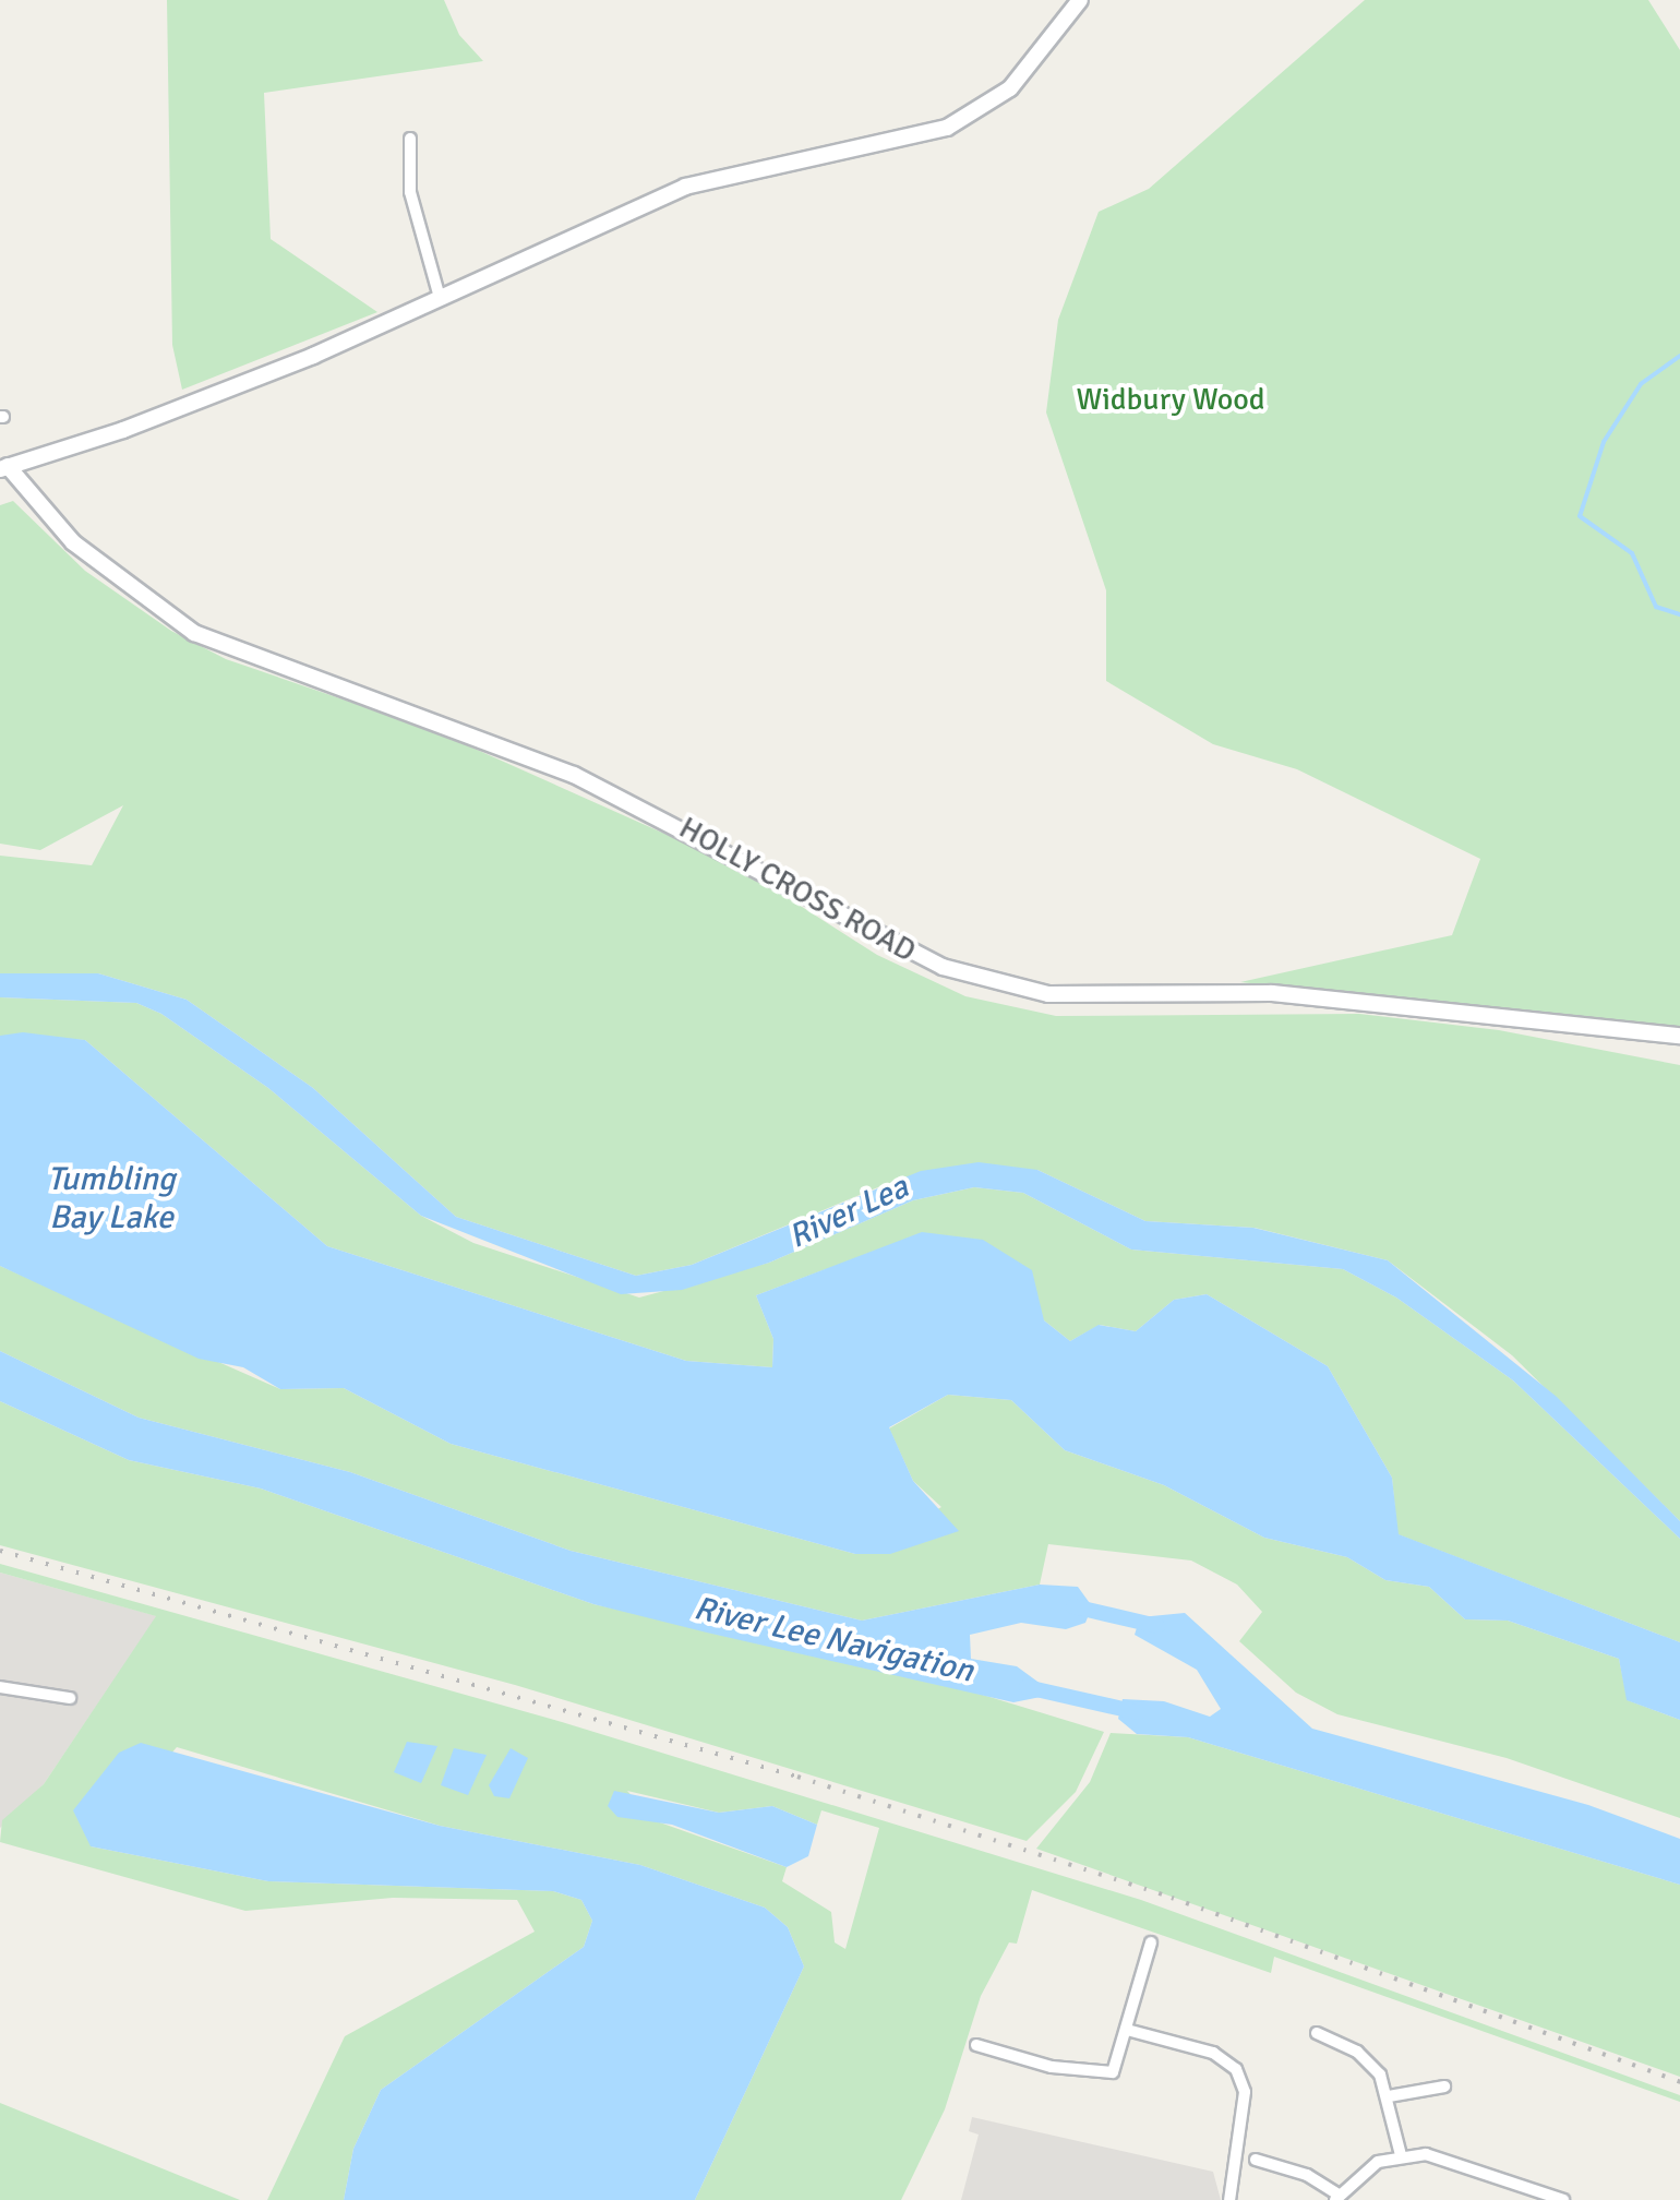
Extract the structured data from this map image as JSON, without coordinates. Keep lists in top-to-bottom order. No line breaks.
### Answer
{"streets":{"street":["HOLLY CROSS ROAD"]},"water":["Tumbling Bay Lake","River Lea","River Lee Navigation"],"parks":["Widbury Wood"]}
